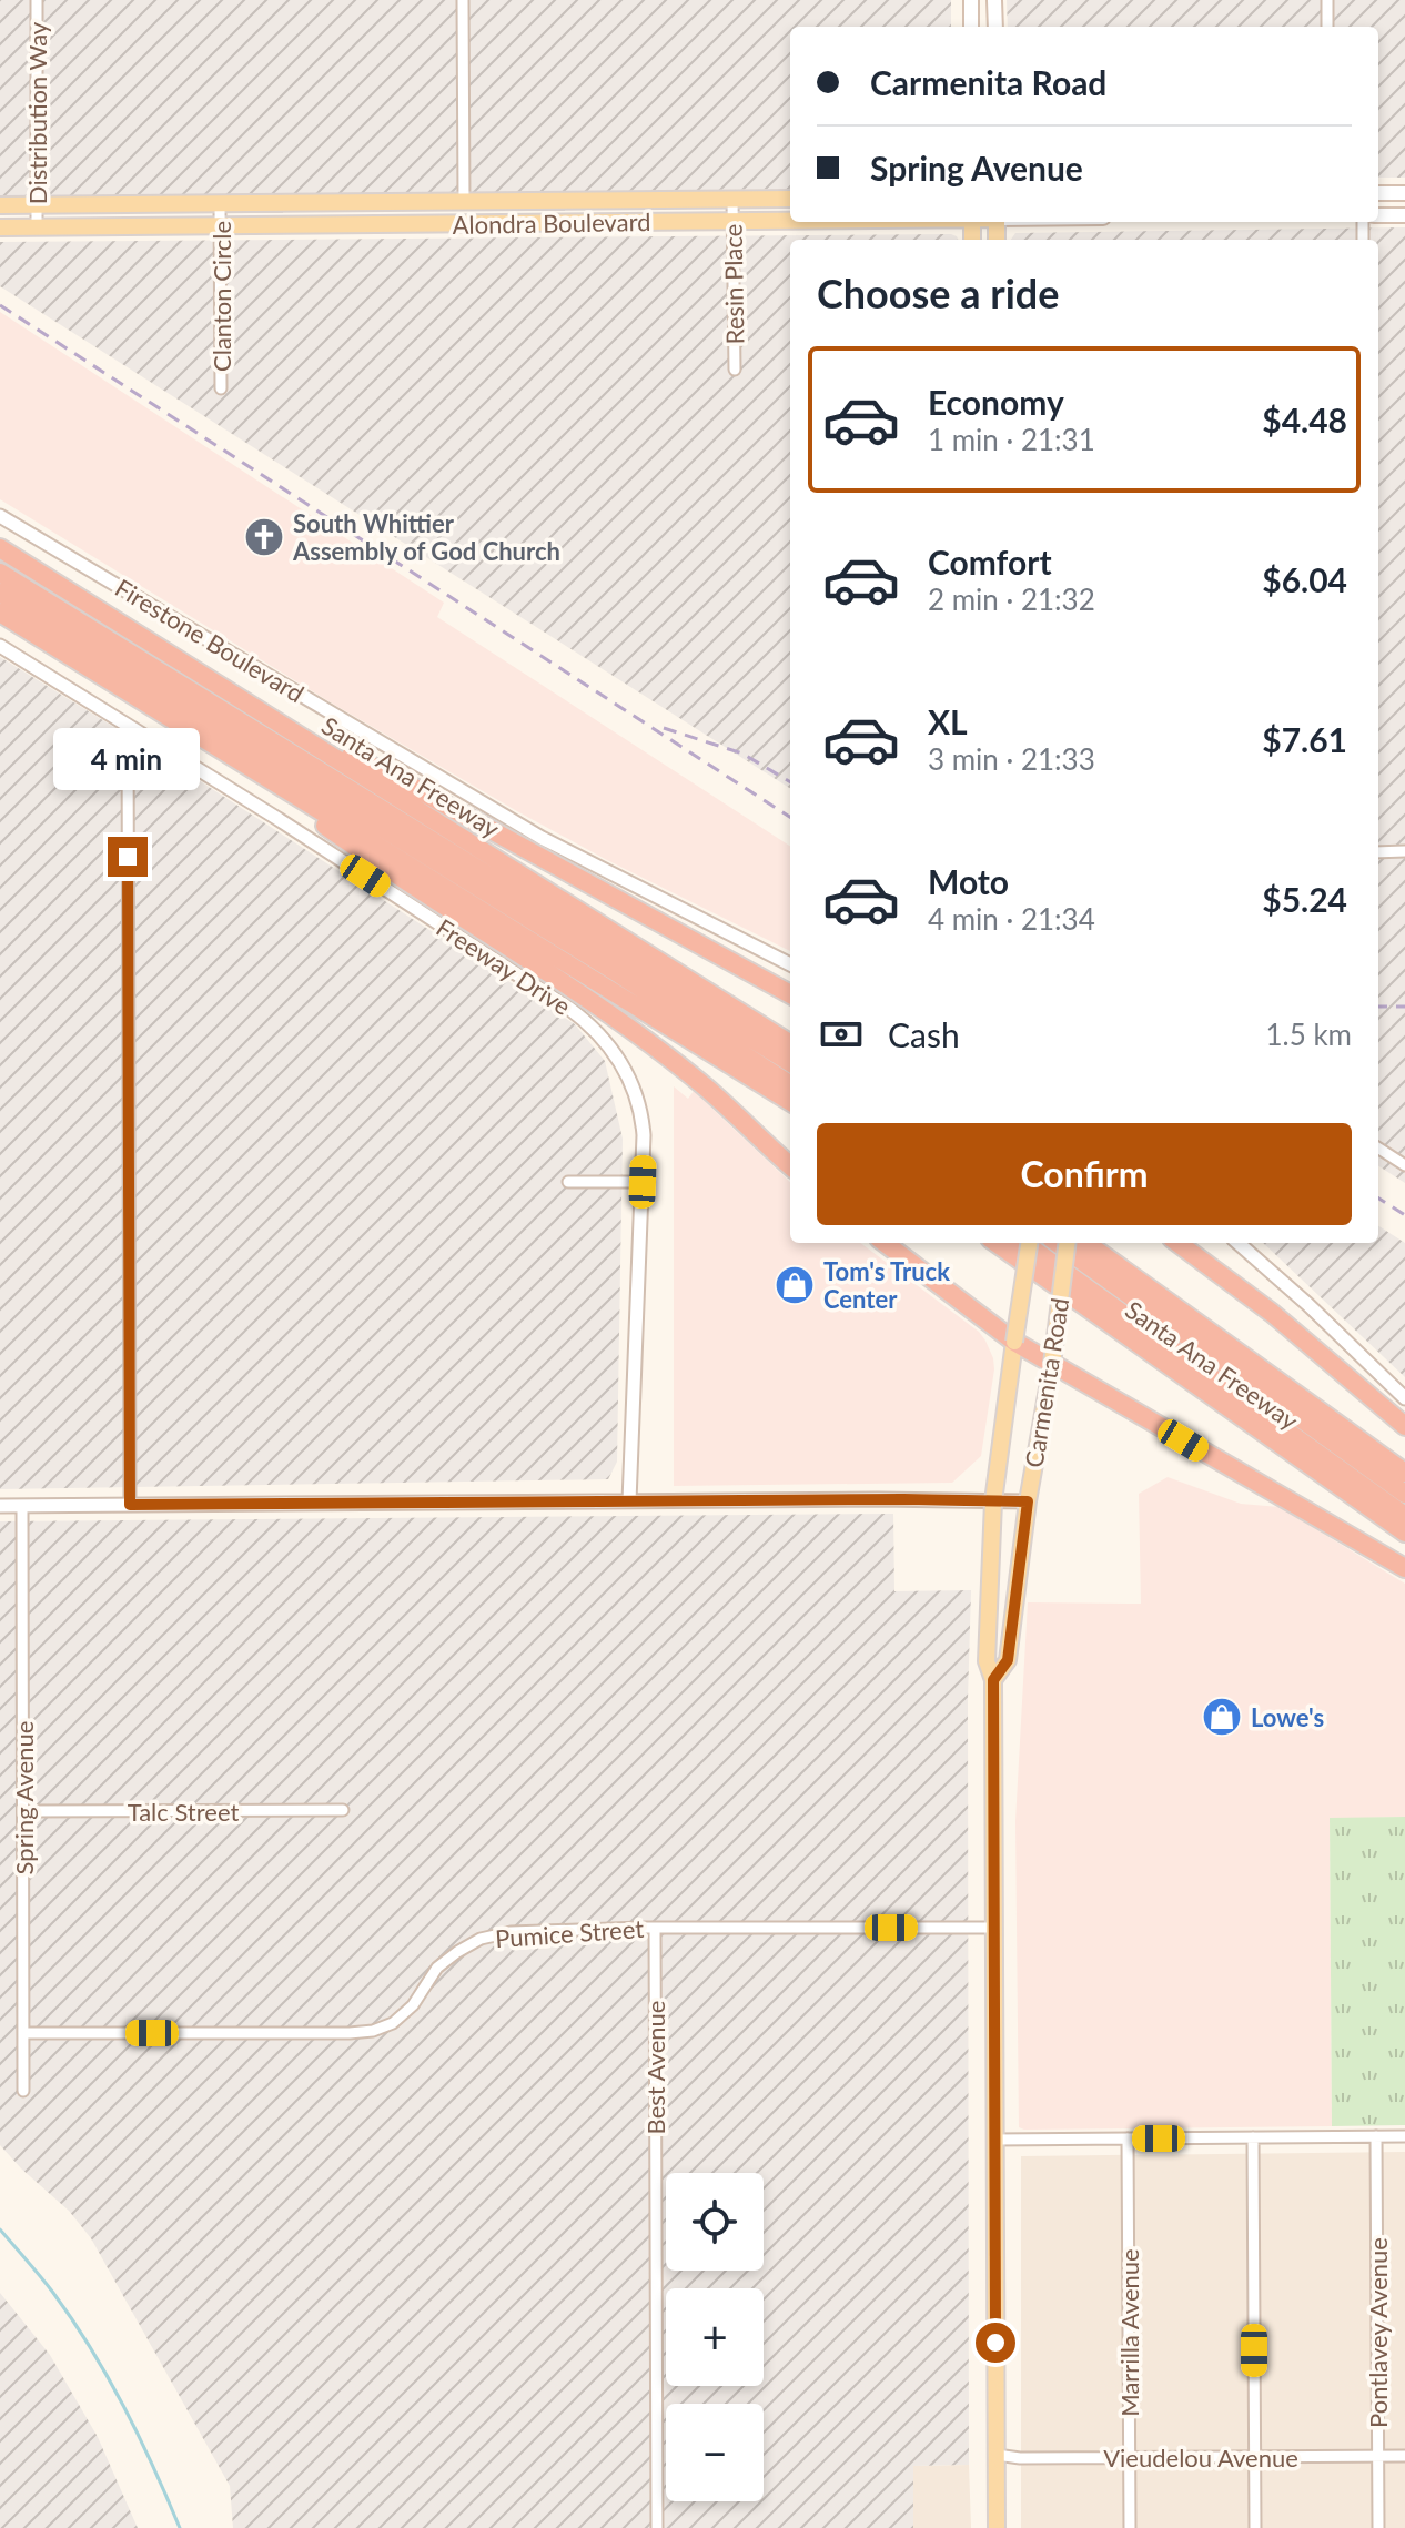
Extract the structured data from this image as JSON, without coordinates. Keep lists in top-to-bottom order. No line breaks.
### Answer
{"streets":{"highway":["Santa Ana Freeway"],"main road":["Alondra Boulevard","Carmenita Road"],"street":["Distribution Way","Resin Place","Clanton Circle","Firestone Boulevard","Freeway Drive","Spring Avenue","Talc Street","Pumice Street","Best Avenue","Marrilla Avenue","Pontlavey Avenue","Vieudelou Avenue"]},"crossings":[["Distribution Way","Alondra Boulevard"],["Alondra Boulevard","Resin Place"],["Alondra Boulevard","Clanton Circle"],["Carmenita Road","Pumice Street"],["Carmenita Road","Vieudelou Avenue"],["Spring Avenue","Talc Street"],["Spring Avenue","Pumice Street"],["Pumice Street","Best Avenue"],["Marrilla Avenue","Vieudelou Avenue"],["Pontlavey Avenue","Vieudelou Avenue"]],"places":{"church":["South Whittier Assembly of God Church"],"shop":["Tom's Truck Center","Lowe's"]},"page":{"banner":["Carmenita Road","Spring Avenue"],"heading":"Choose a ride","list":[{"name":"Economy","note":"1 min · 21:31","value":"$4.48"},{"name":"Comfort","note":"2 min · 21:32","value":"$6.04"},{"name":"XL","note":"3 min · 21:33","value":"$7.61"},{"name":"Moto","note":"4 min · 21:34","value":"$5.24"}],"bubble":"4 min","pay":["Cash","1.5 km"],"buttons":"Confirm","map_buttons":["+","−"]}}
